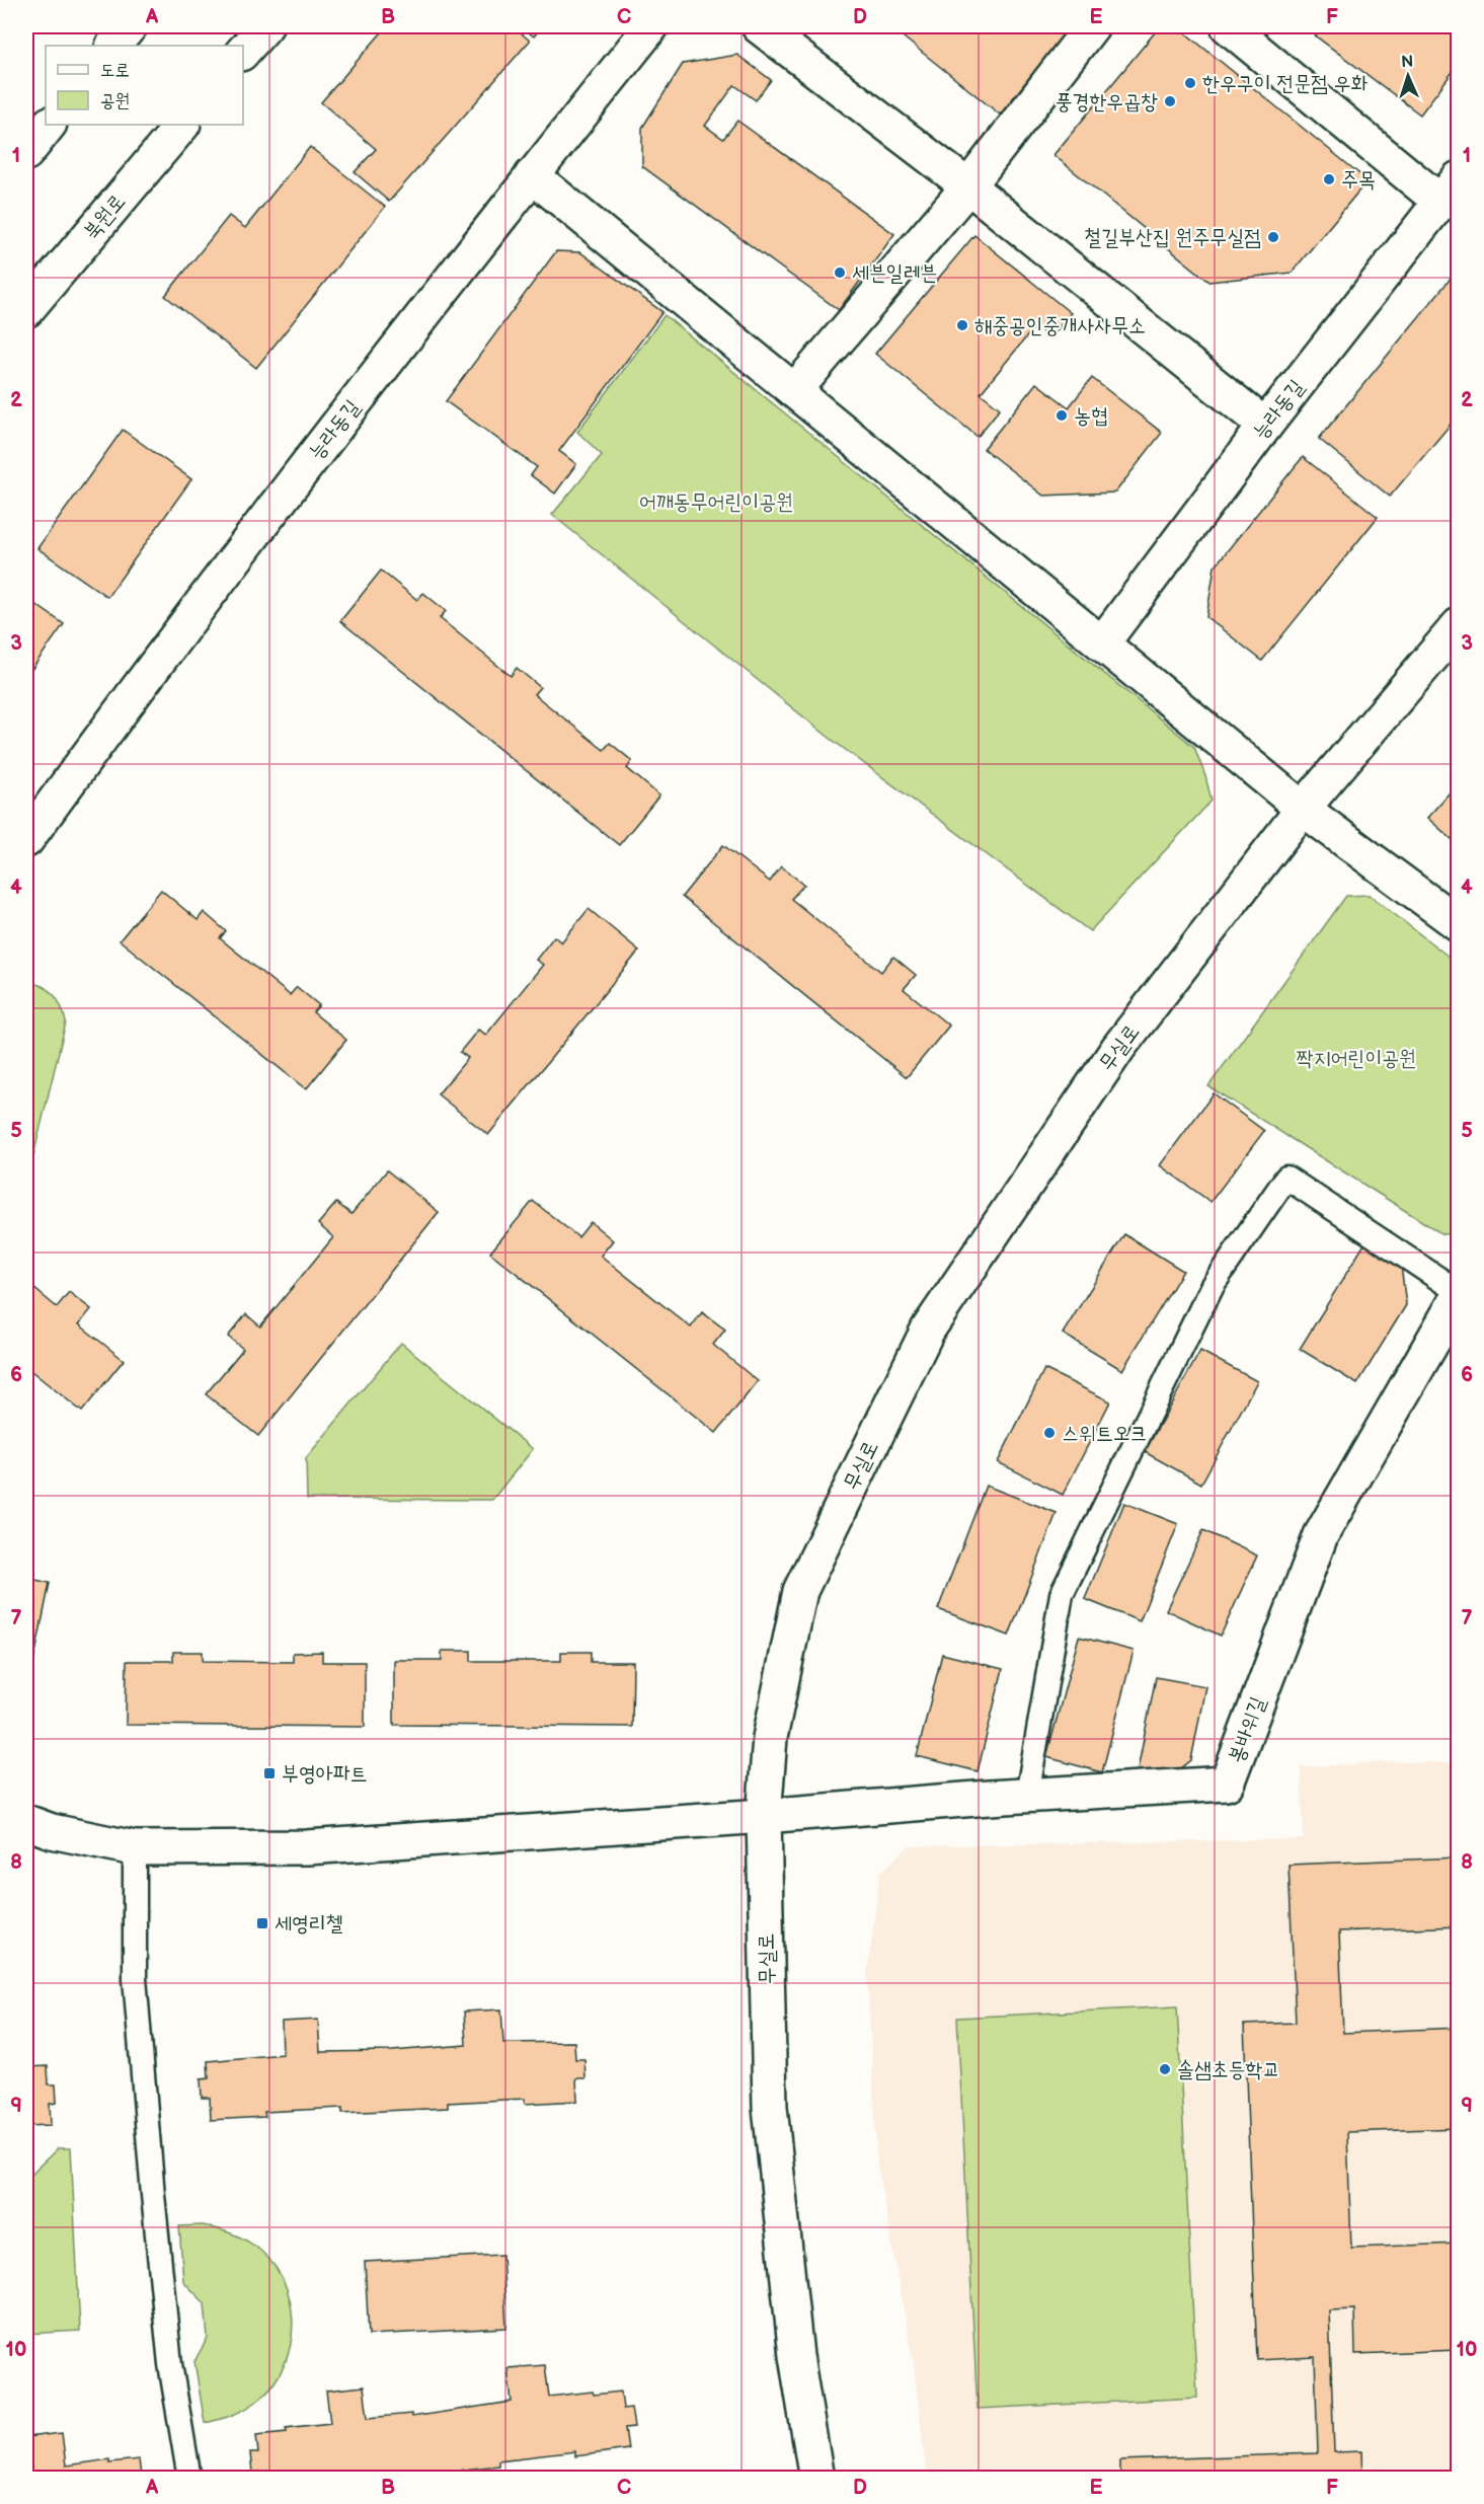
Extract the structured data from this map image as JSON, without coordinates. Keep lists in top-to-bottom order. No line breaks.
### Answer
{"streets":{"street":["북원로","능라동길","무실로","봉바위길"]},"crossings":[["무실로","봉바위길"]],"parks":["어깨동무어린이공원","짝지어린이공원"],"places":{"other":["한우구이 전문점 우화","풍경한우곱창","주목","철길부산집 원주무실점","세븐일레븐","해중공인중개사사무소","농협","스위트오크","솔샘초등학교"],"transit":["부영아파트","세영리첼"]},"legend":["도로","공원"],"north":"top","grid":{"columns":["A","B","C","D","E","F"],"rows":["1","2","3","4","5","6","7","8","9","10"]}}
